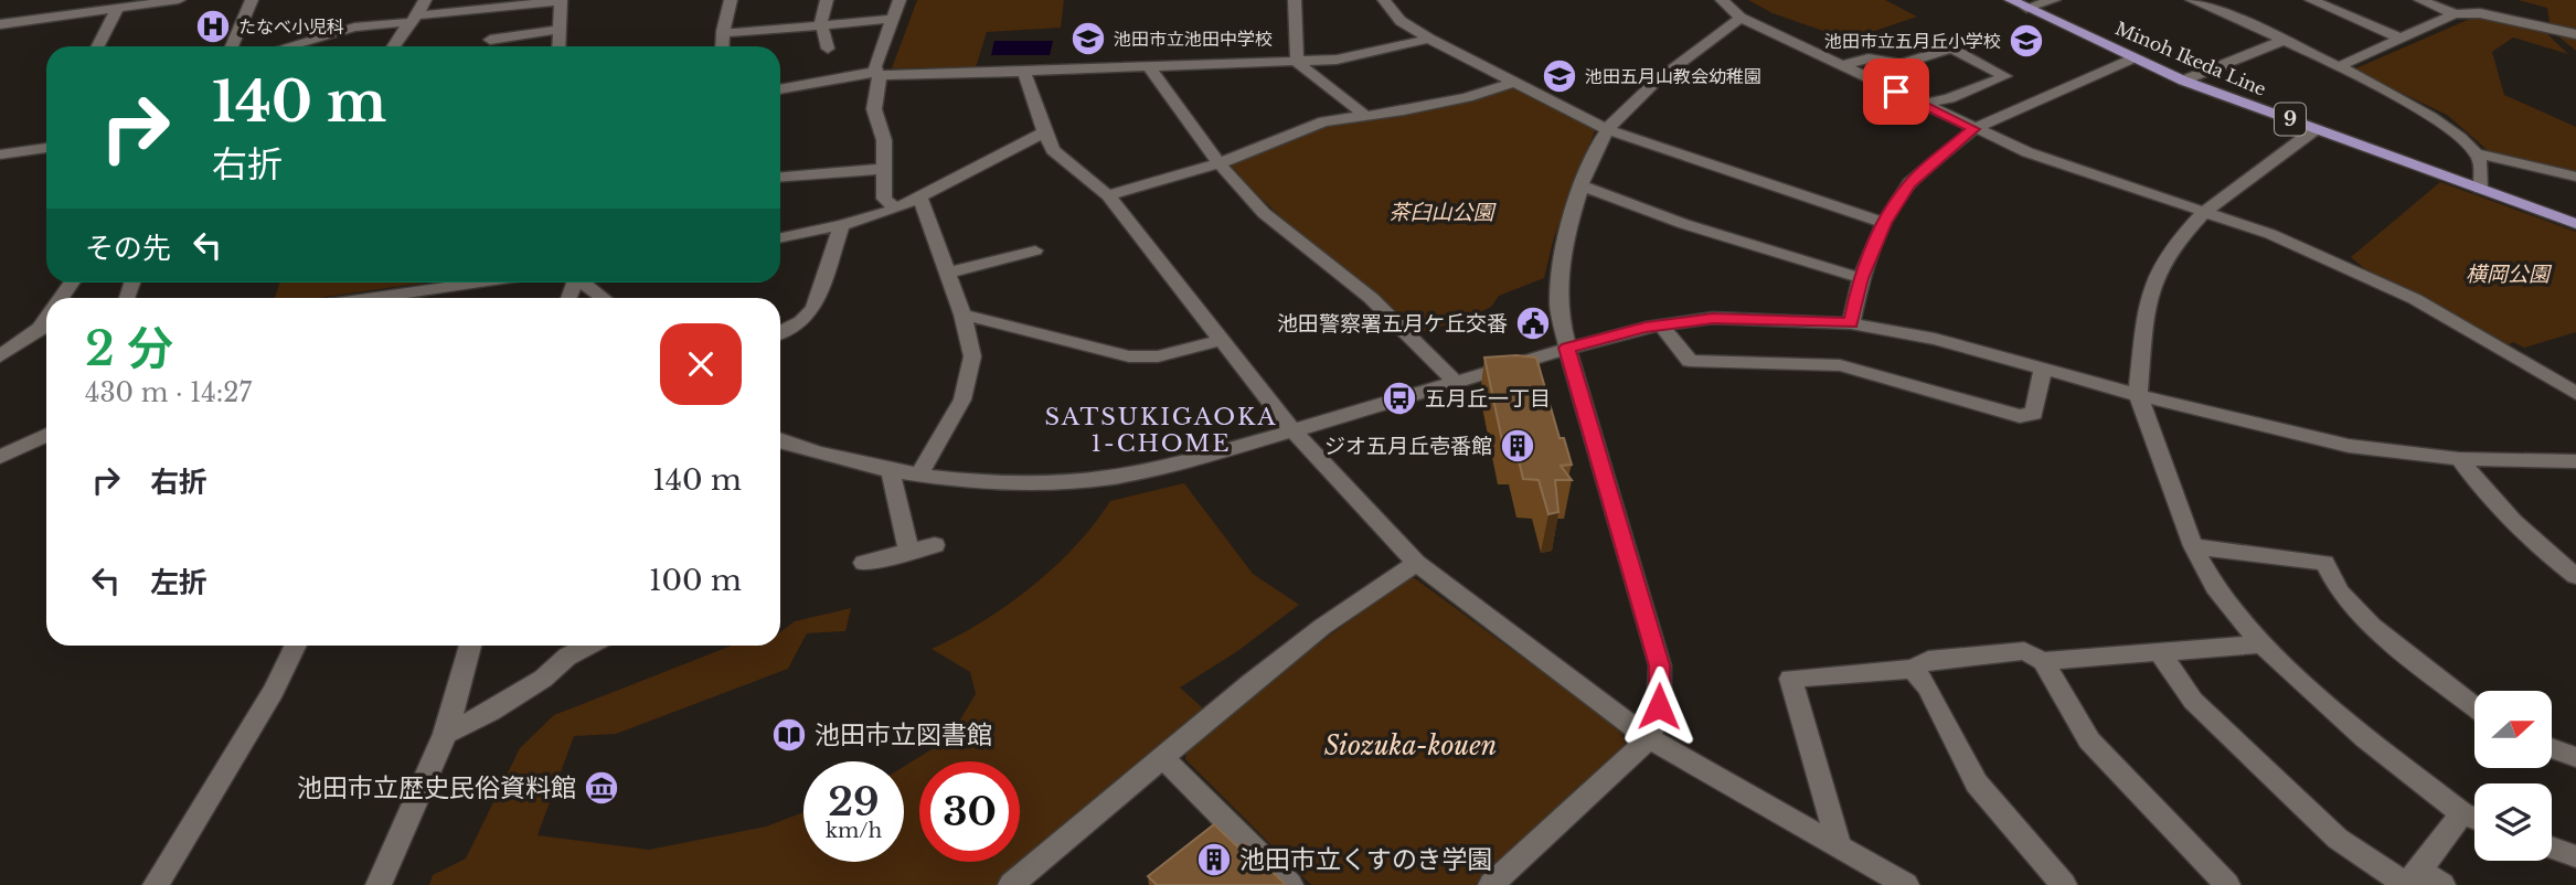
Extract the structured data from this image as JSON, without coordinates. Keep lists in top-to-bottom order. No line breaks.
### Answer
{"streets":{"main road":["Minoh Ikeda Line","9"]},"districts":["SATSUKIGAOKA 1-CHOME"],"parks":["茶臼山公園","横岡公園","Siozuka-kouen"],"places":{"hospital":["たなべ小児科"],"school or university":["池田市立池田中学校","池田市立五月丘小学校","池田五月山教会幼稚園"],"public building":["池田警察署五月ケ丘交番"],"bus stop":["五月丘一丁目"],"building":["ジオ五月丘壱番館","池田市立くすのき学園"],"library":["池田市立図書館"],"museum":["池田市立歴史民俗資料館"]},"north":"right","page":{"turn":["140 m","右折"],"then":"その先","heading":["2 分","430 m · 14:27"],"list":[{"name":"右折","value":"140 m"},{"name":"左折","value":"100 m"}],"speed":"29 km/h","limit":"30"}}
